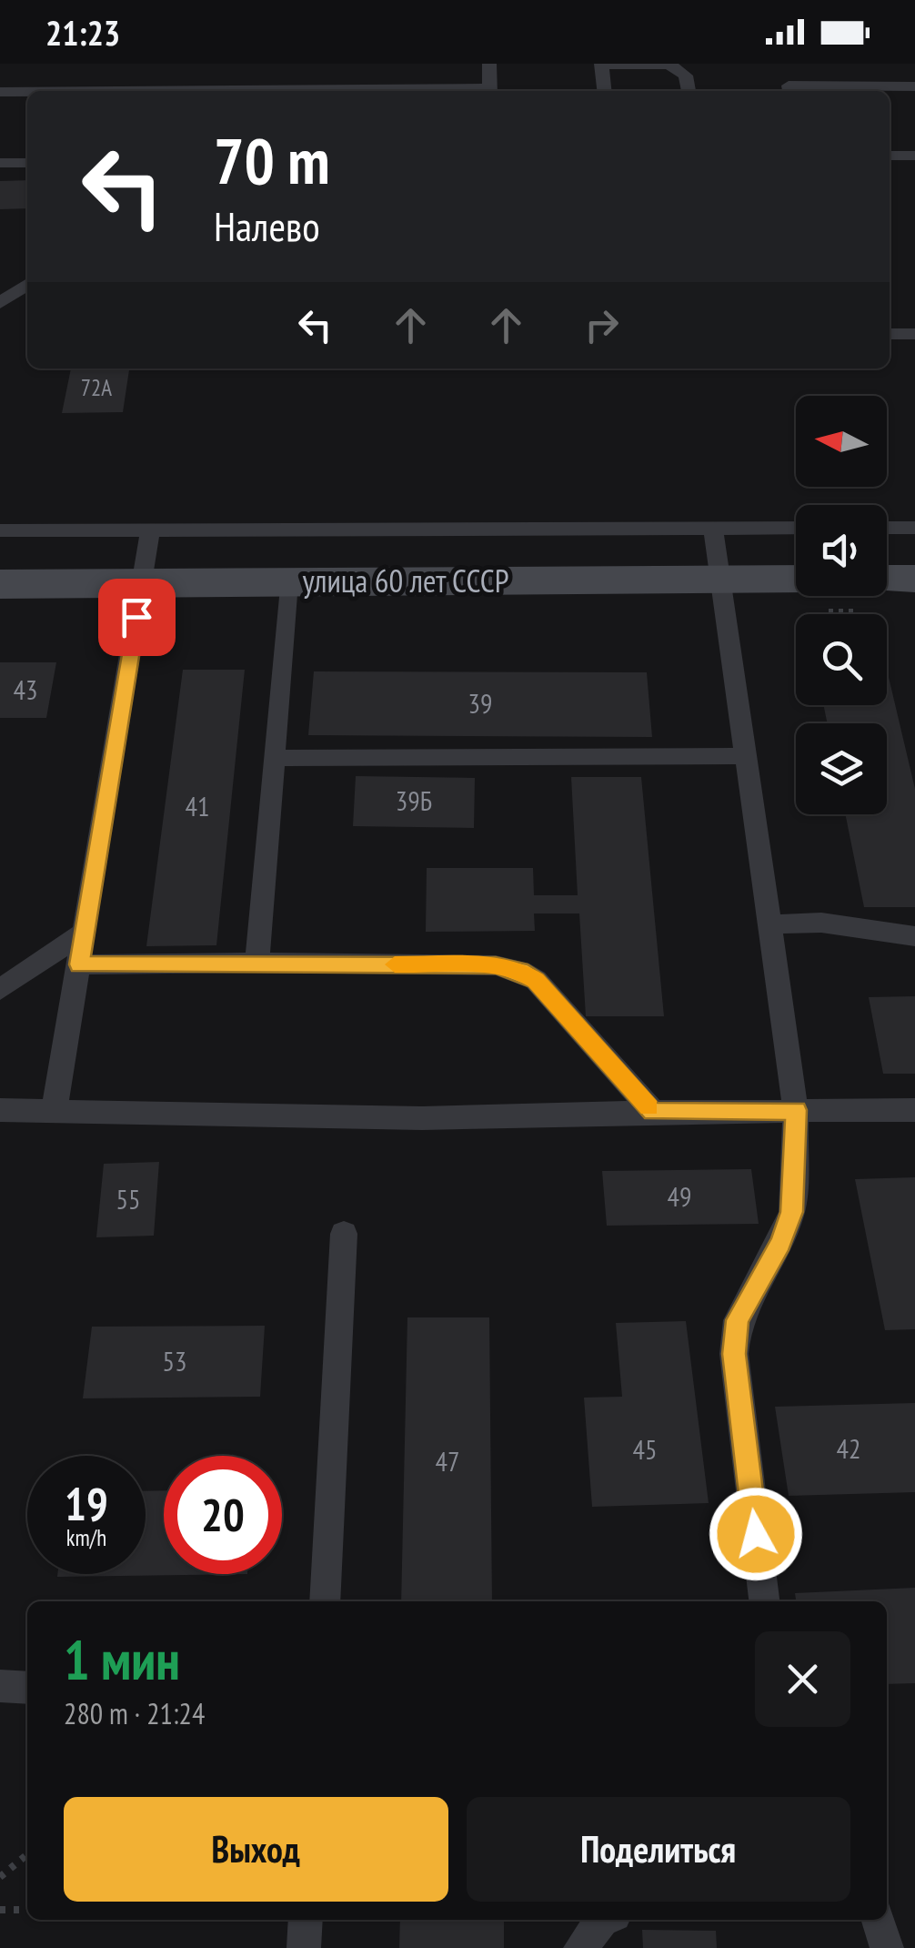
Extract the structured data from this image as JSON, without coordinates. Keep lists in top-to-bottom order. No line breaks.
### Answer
{"streets":{"main road":["улица 60 лет СССР"]},"house_numbers":["72А","43","39","39Б","41","49","55","53","42","45","47"],"north":"left","page":{"status":"21:23","turn":["70 m","Налево"],"speed":"19 km/h","limit":"20","heading":["1 мин","280 m · 21:24"],"buttons":["Выход","Поделиться"]}}
